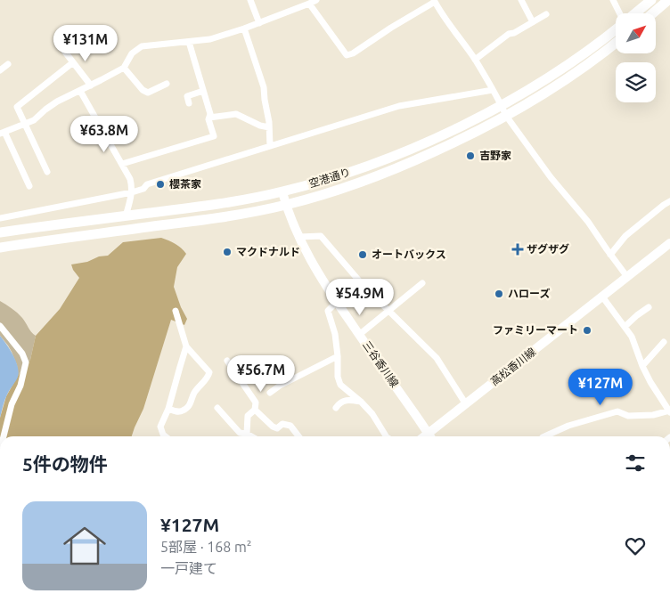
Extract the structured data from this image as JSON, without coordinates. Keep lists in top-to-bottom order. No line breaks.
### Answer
{"streets":{"highway":["空港通り"],"main road":["三谷香川線","高松香川線"]},"crossings":[["空港通り","三谷香川線"]],"places":{"other":["吉野家","櫻茶家","マクドナルド","オートバックス","ハローズ","ファミリーマート"],"health":["ザグザグ"]},"north":"top right","page":{"price":["¥131M","¥63.8M","¥54.9M","¥56.7M","¥127M"],"heading":"5件の物件","list":[{"name":"¥127M","note":"5部屋 · 168 m² · 一戸建て"}]}}
